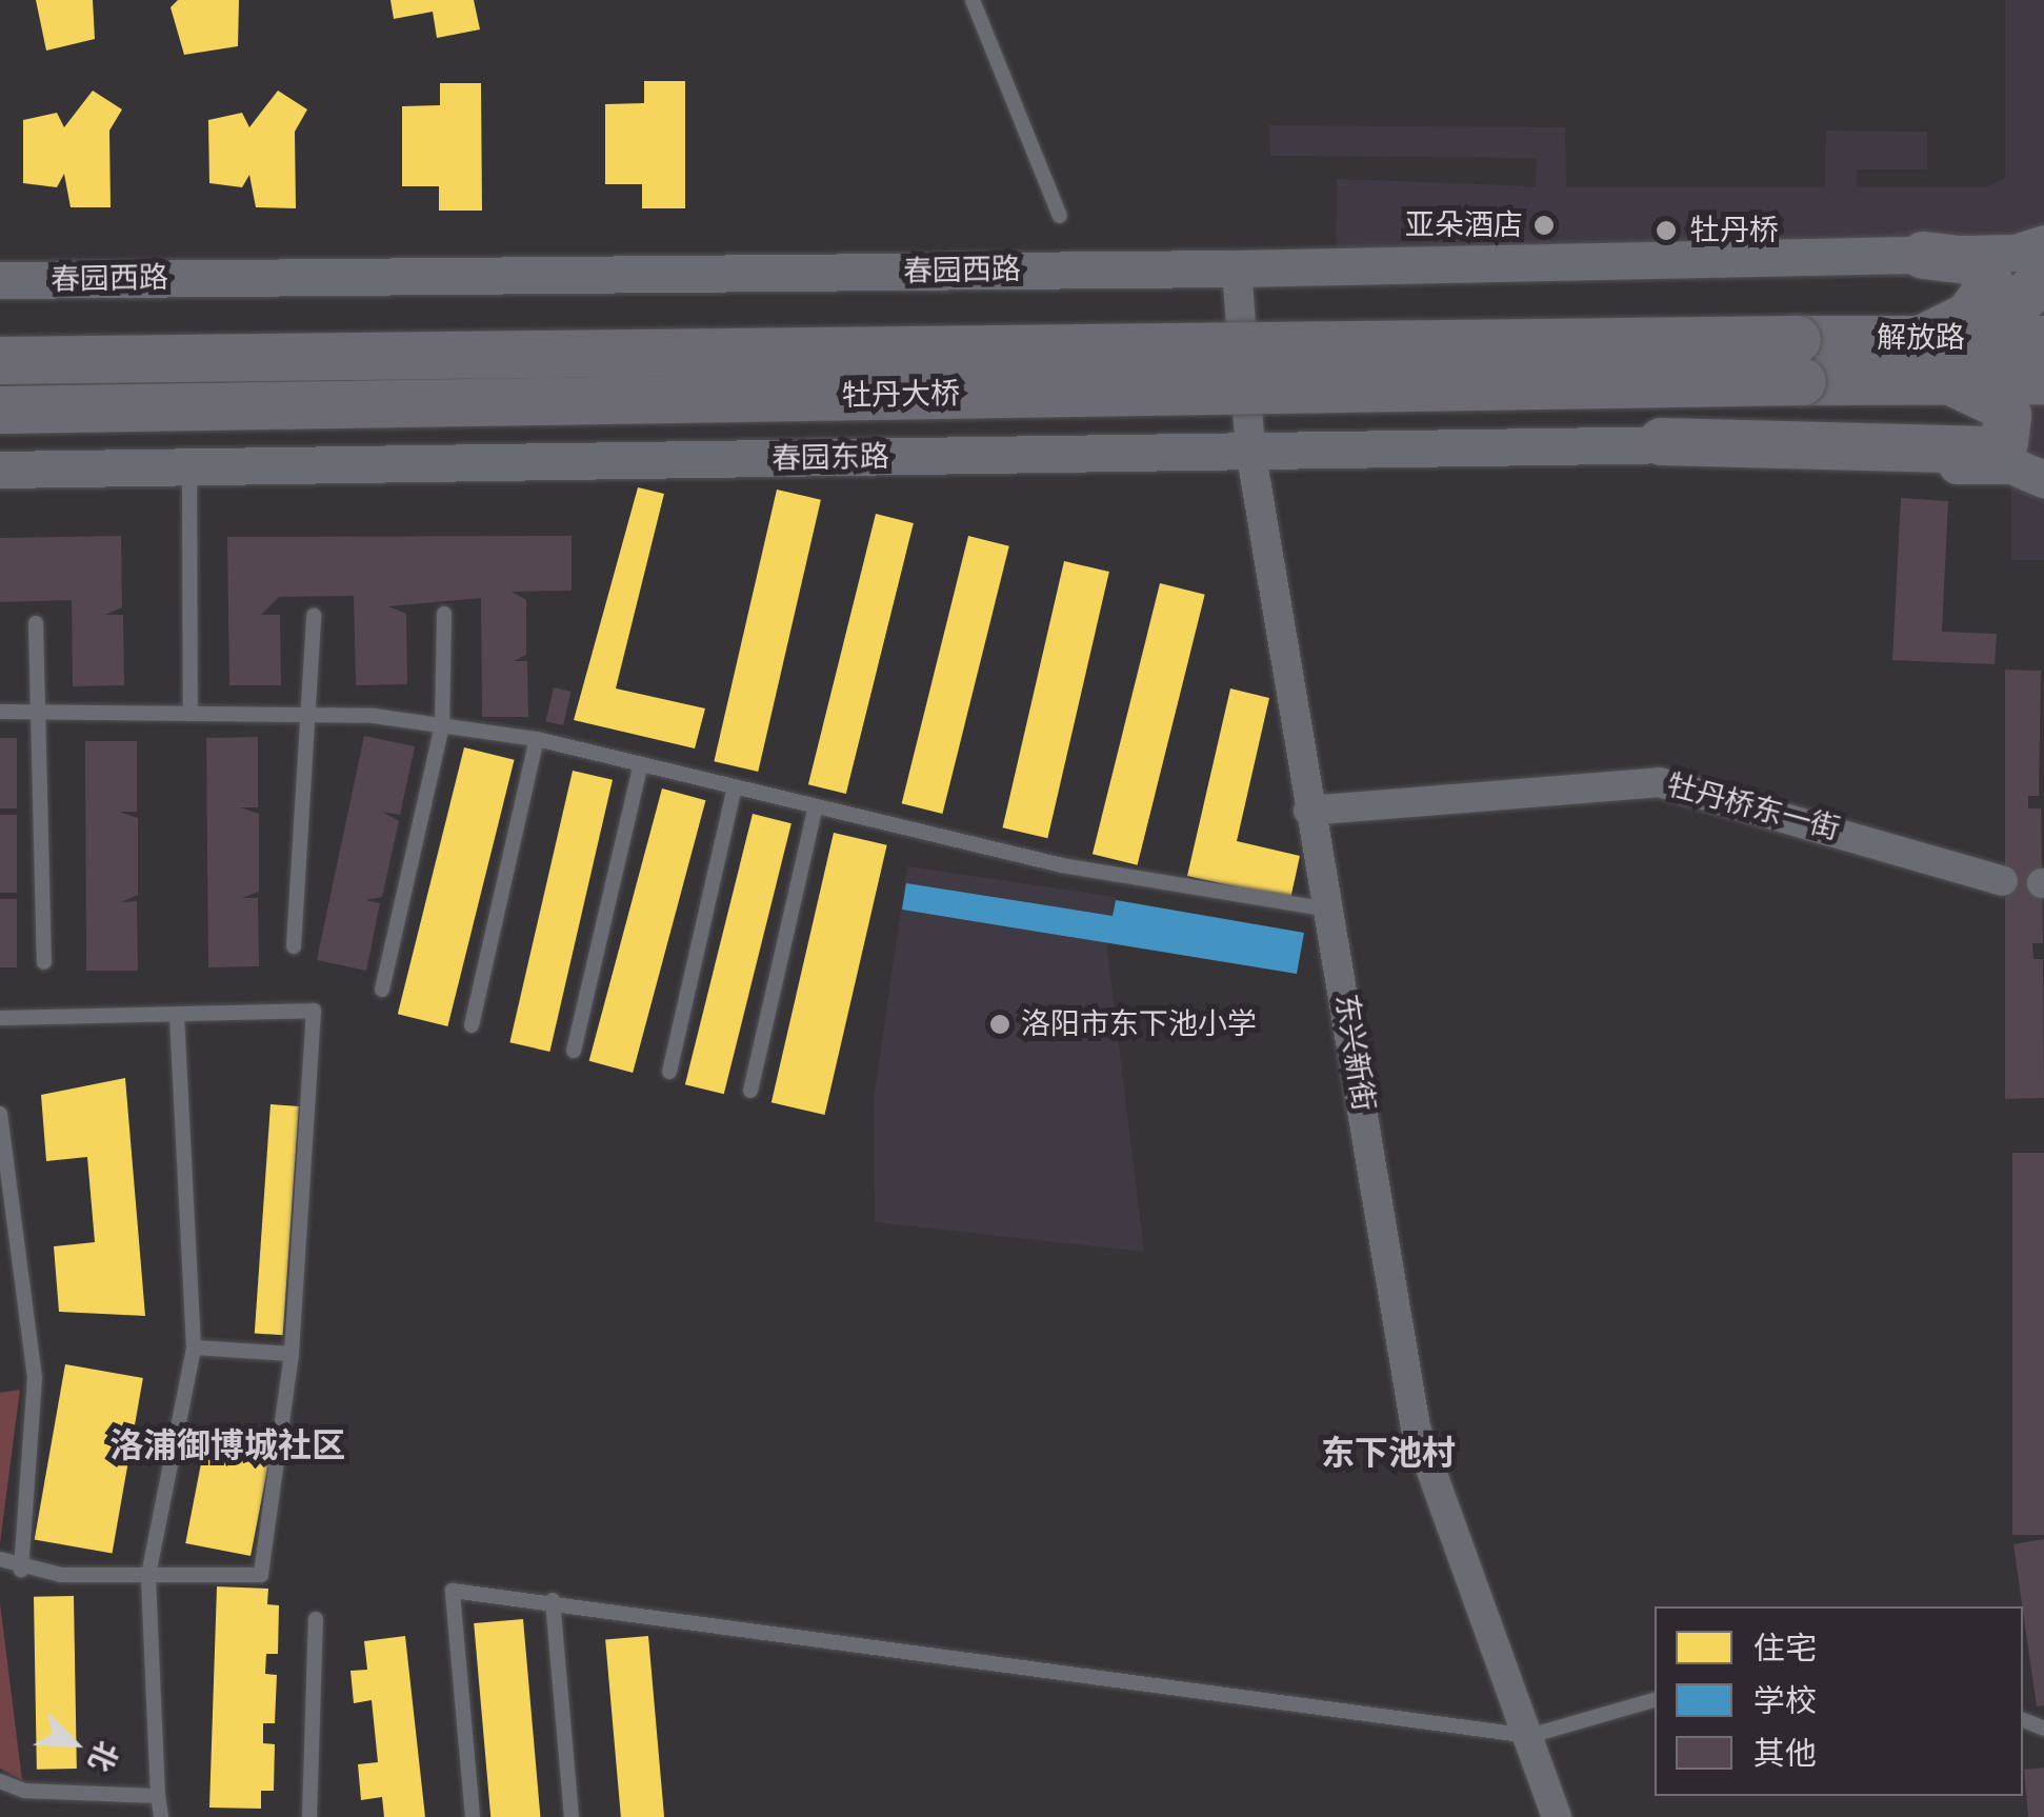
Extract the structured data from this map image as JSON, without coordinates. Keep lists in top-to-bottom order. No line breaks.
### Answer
{"streets":{"main road":["解放路","牡丹大桥"],"street":["春园西路","春园东路","牡丹桥东一街","东兴新街"]},"crossings":[["春园西路","东兴新街"],["解放路","牡丹大桥"],["春园东路","东兴新街"],["牡丹桥东一街","东兴新街"]],"districts":["洛浦御博城社区","东下池村"],"places":["亚朵酒店","牡丹桥","洛阳市东下池小学"],"legend":["住宅","学校","其他"],"north":"bottom right"}
